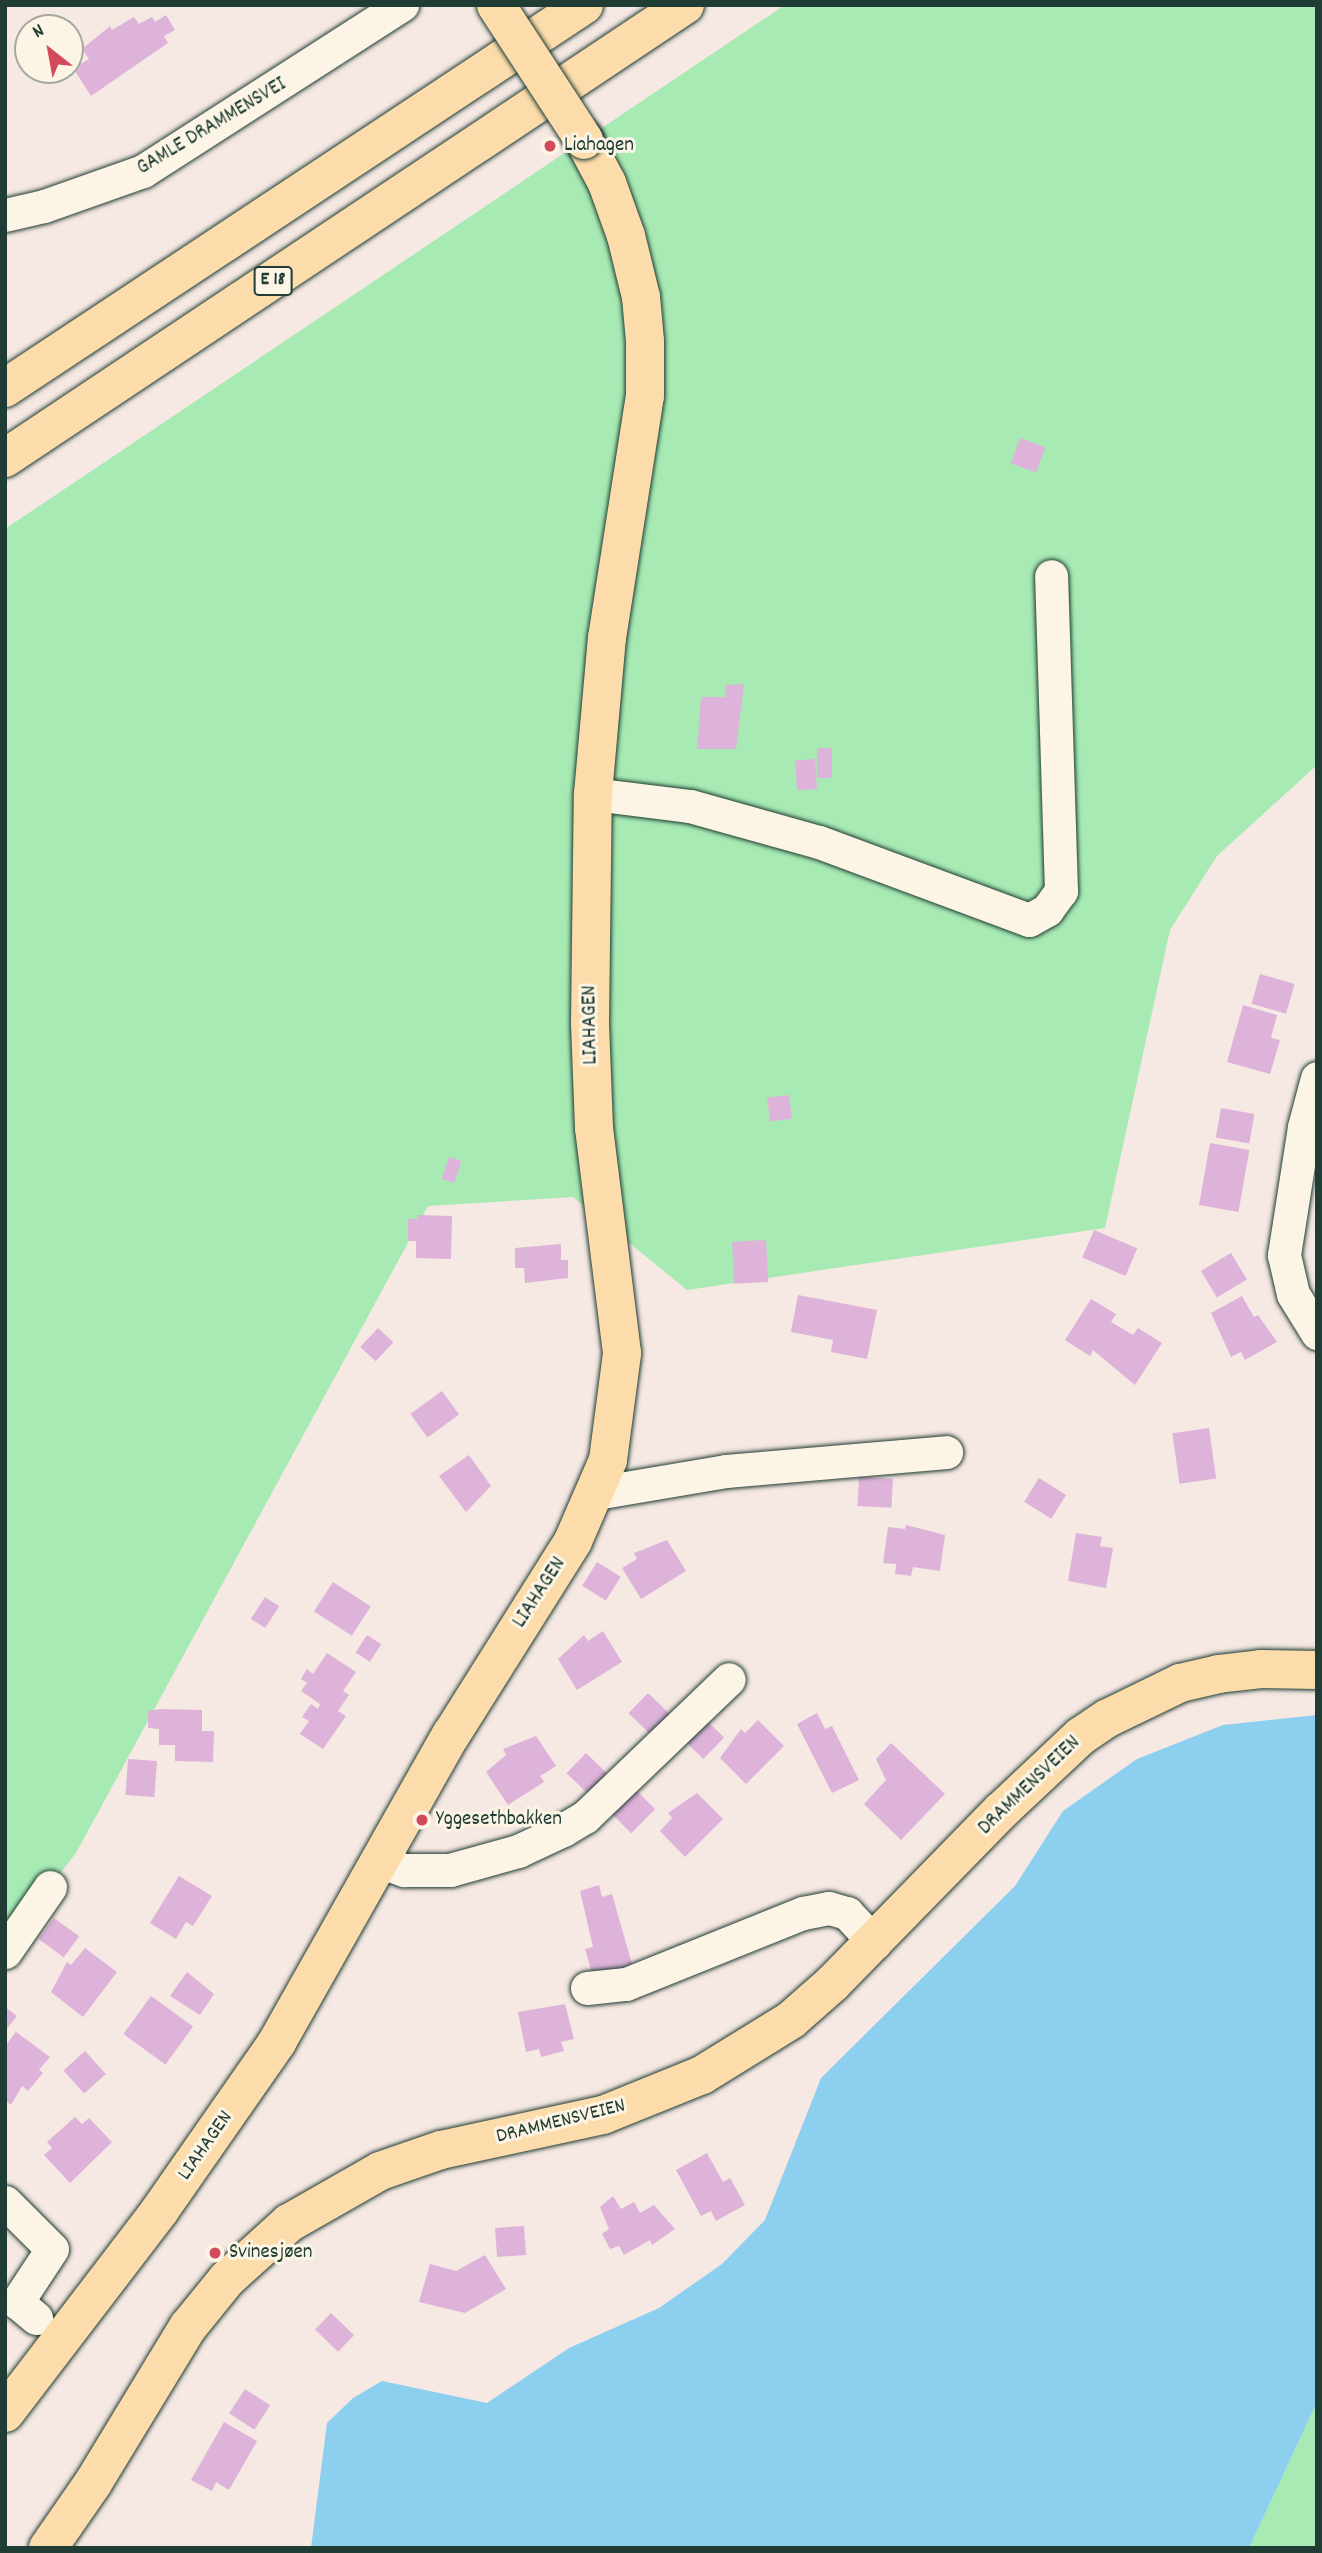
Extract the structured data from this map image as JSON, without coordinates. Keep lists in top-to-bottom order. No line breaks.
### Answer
{"streets":{"main road":["E 18","LIAHAGEN","DRAMMENSVEIEN"],"street":["GAMLE DRAMMENSVEI"]},"places":["Liahagen","Yggesethbakken","Svinesjøen"],"north":"top left"}
